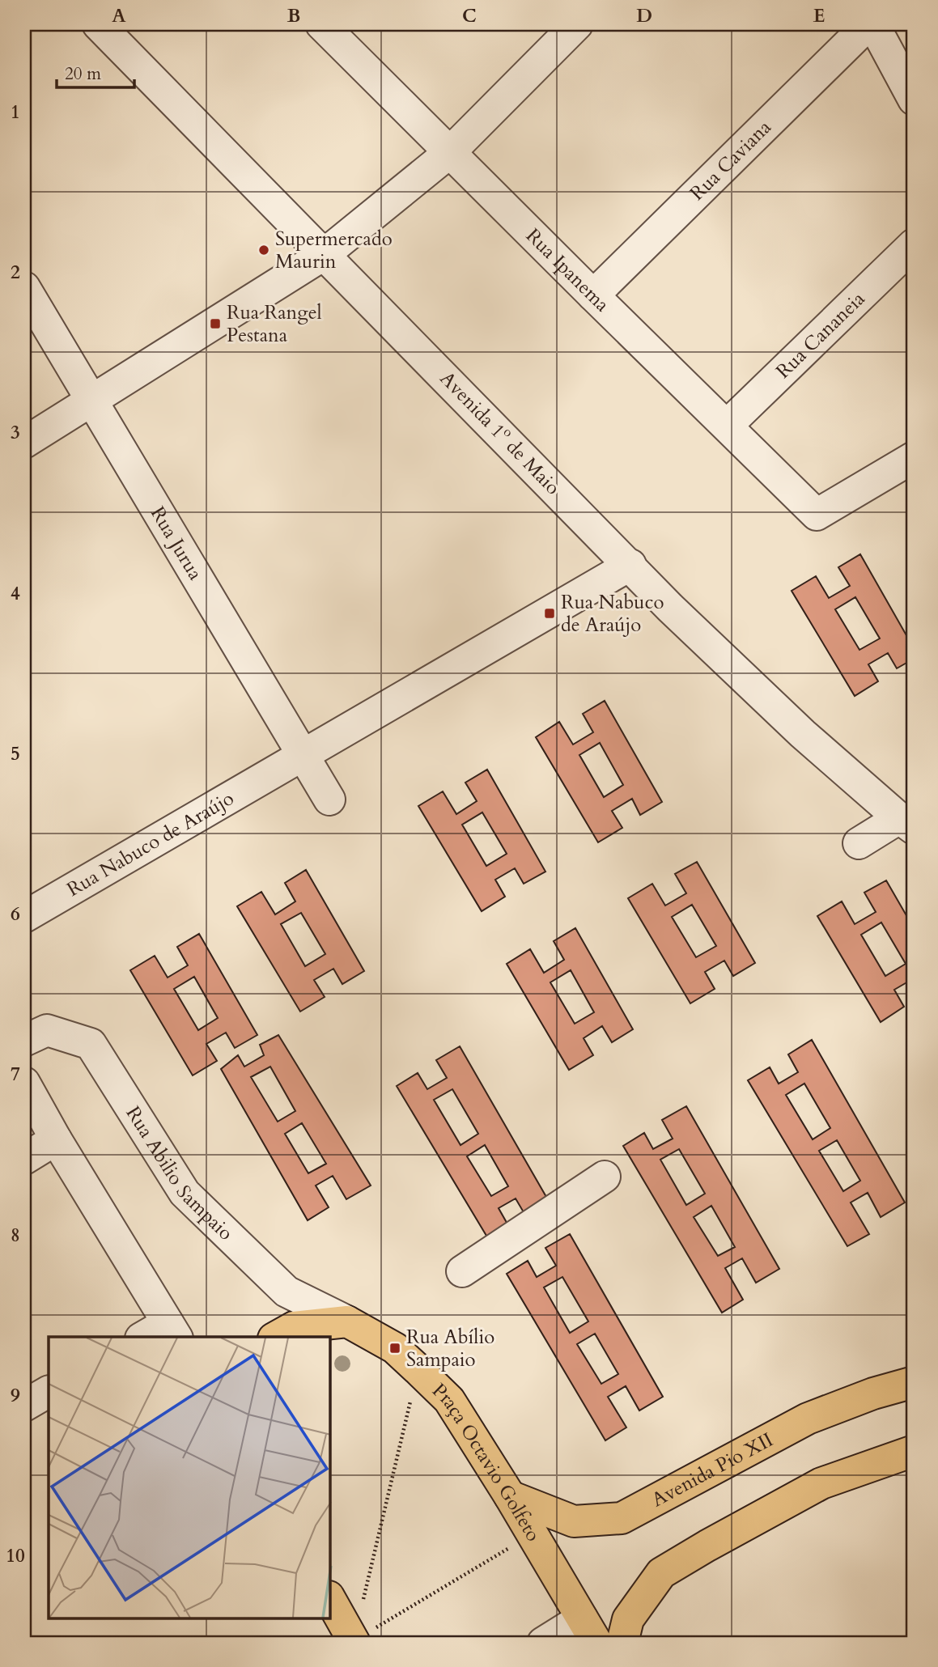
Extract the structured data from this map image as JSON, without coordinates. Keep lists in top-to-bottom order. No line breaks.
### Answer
{"streets":{"main road":["Praça Octavio Golfeto","Avenida Pio XII"],"street":["Rua Caviana","Rua Ipanema","Rua Cananeia","Avenida 1º de Maio","Rua Jurua","Rua Nabuco de Araújo","Rua Abilio Sampaio"]},"crossings":[["Rua Caviana","Rua Ipanema"],["Rua Ipanema","Rua Cananeia"],["Avenida 1º de Maio","Rua Nabuco de Araújo"],["Rua Jurua","Rua Nabuco de Araújo"],["Rua Abilio Sampaio","Praça Octavio Golfeto"],["Praça Octavio Golfeto","Avenida Pio XII"]],"places":{"other":["Supermercado Maurin"],"transit":["Rua Rangel Pestana","Rua Nabuco de Araújo","Rua Abílio Sampaio"]},"scale_bar":"20 m","grid":{"columns":["A","B","C","D","E"],"rows":["1","2","3","4","5","6","7","8","9","10"]}}
